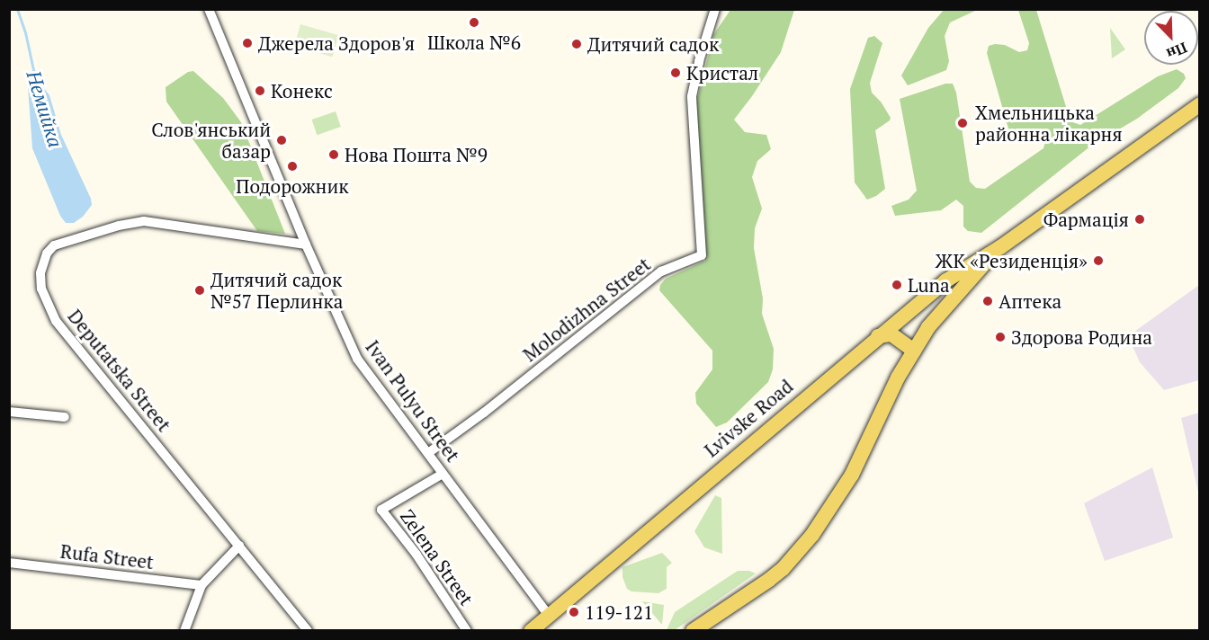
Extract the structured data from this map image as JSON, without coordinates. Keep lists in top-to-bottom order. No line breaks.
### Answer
{"streets":{"main road":["Lvivske Road"],"street":["Molodizhna Street","Deputatska Street","Ivan Pulyu Street","Rufa Street","Zelena Street"]},"crossings":[["Molodizhna Street","Ivan Pulyu Street"],["Deputatska Street","Ivan Pulyu Street"],["Ivan Pulyu Street","Lvivske Road"],["Ivan Pulyu Street","Zelena Street"]],"water":["Немийка"],"places":["Школа №6","Джерела Здоров'я","Дитячий садок","Кристал","Конекс","Хмельницька районна лікарня","Слов'янський базар","Нова Пошта №9","Подорожник","Фармація","ЖК «Резиденція»","Luna","Дитячий садок №57 Перлинка","Аптека","Здорова Родина","119-121"],"north":"bottom right"}
